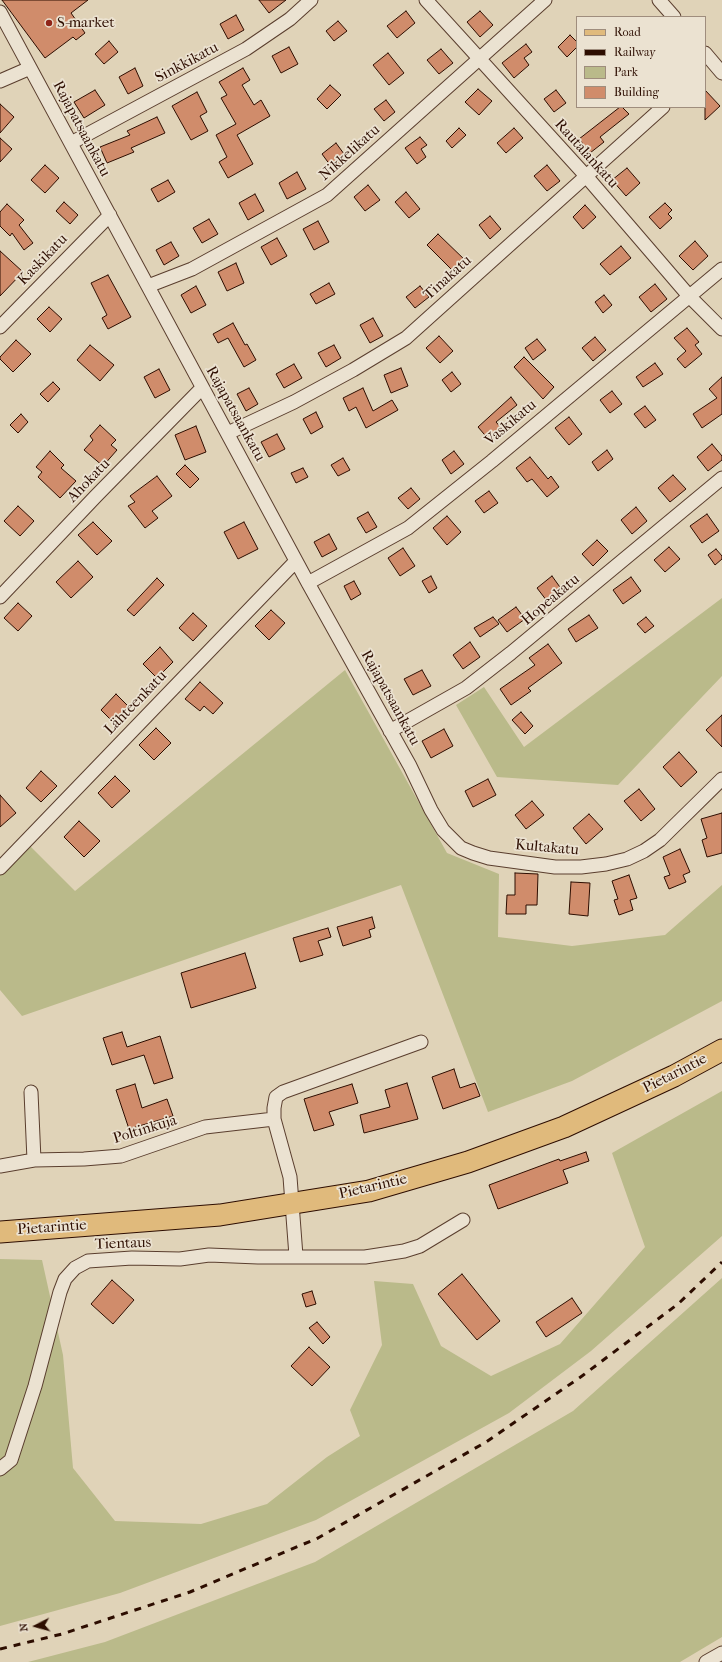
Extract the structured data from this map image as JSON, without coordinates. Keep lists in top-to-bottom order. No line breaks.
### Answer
{"streets":{"main road":["Pietarintie"],"street":["Sinkkikatu","Rajapatsaankatu","Nikkelikatu","Rautalankatu","Kaskikatu","Tinakatu","Vaskikatu","Ahokatu","Hopeakatu","Lähteenkatu","Kultakatu","Poltinkuja","Tientaus"]},"crossings":[["Sinkkikatu","Rajapatsaankatu"],["Rajapatsaankatu","Nikkelikatu"],["Rajapatsaankatu","Kaskikatu"],["Rajapatsaankatu","Tinakatu"],["Rajapatsaankatu","Vaskikatu"],["Rajapatsaankatu","Ahokatu"],["Rajapatsaankatu","Hopeakatu"],["Rajapatsaankatu","Lähteenkatu"],["Rajapatsaankatu","Kultakatu"],["Nikkelikatu","Rautalankatu"],["Rautalankatu","Tinakatu"],["Rautalankatu","Vaskikatu"]],"places":["S-market"],"legend":["Road","Railway","Park","Building"],"north":"left"}
